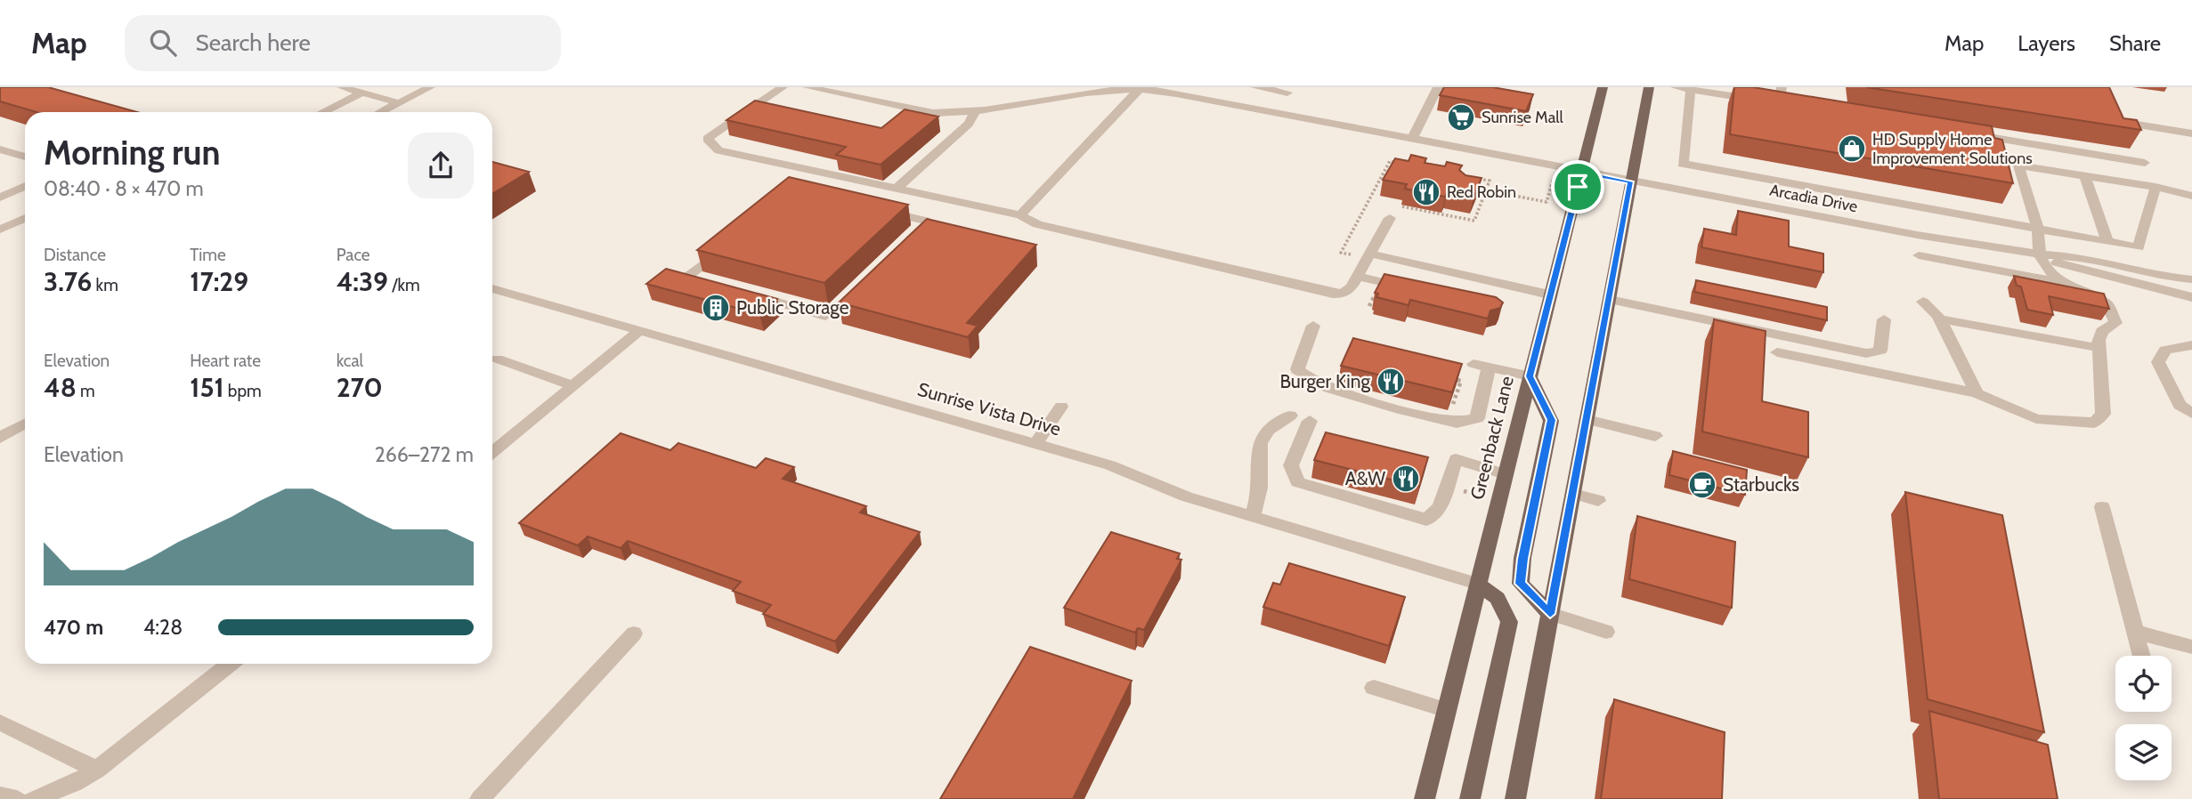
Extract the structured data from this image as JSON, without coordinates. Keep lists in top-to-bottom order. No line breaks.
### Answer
{"streets":{"main road":["Greenback Lane"],"street":["Arcadia Drive","Sunrise Vista Drive"]},"crossings":[["Arcadia Drive","Greenback Lane"],["Sunrise Vista Drive","Greenback Lane"]],"places":{"supermarket":["Sunrise Mall"],"shop":["HD Supply Home Improvement Solutions"],"restaurant":["Red Robin","Burger King","A&W"],"building":["Public Storage"],"cafe":["Starbucks"]},"page":{"header":"Map","search":"Search here","nav":["Map","Layers","Share"],"heading":["Morning run","08:40 · 8 × 470 m"],"stats":[["Distance","3.76 km"],["Time","17:29"],["Pace","4:39 /km"],["Elevation","48 m"],["Heart rate","151 bpm"],["kcal","270"]],"chart":["Elevation","266–272 m"],"list":[{"name":"470 m","note":"4:28"}]}}
